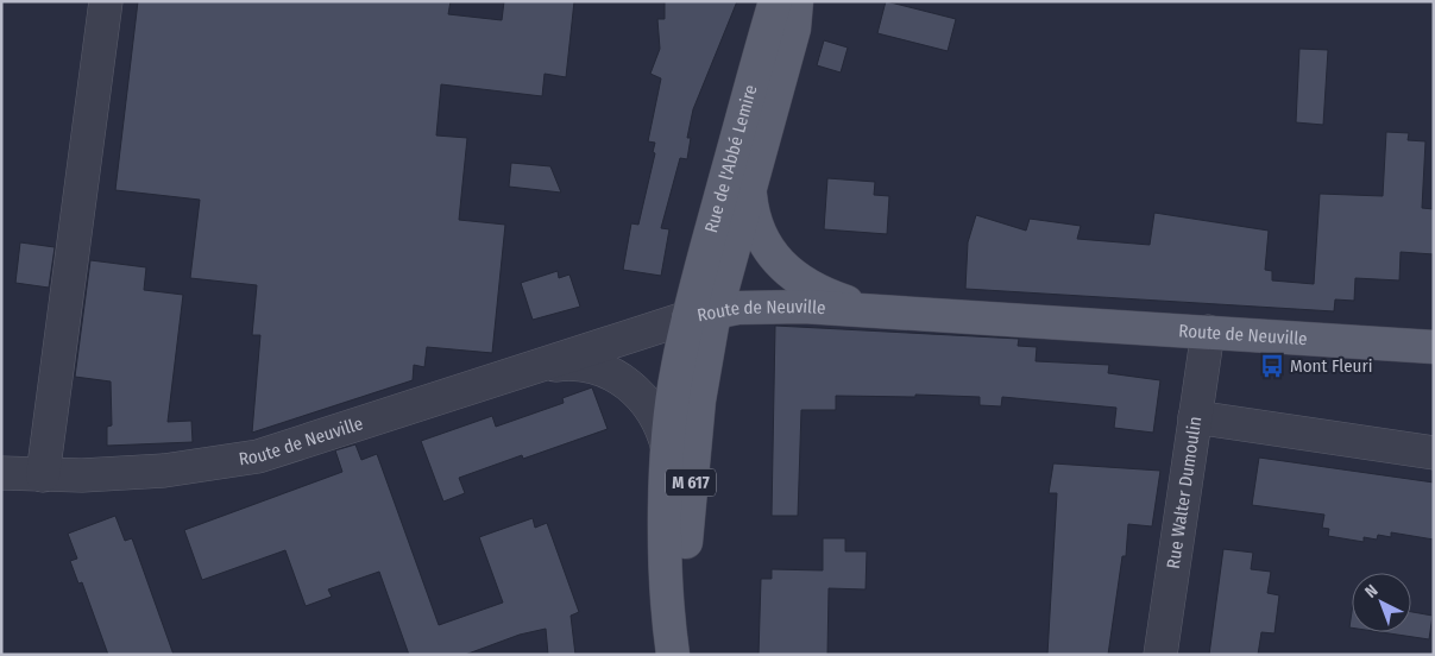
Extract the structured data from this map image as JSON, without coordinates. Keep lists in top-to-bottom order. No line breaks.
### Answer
{"streets":{"main road":["Rue de l'Abbé Lemire","Route de Neuville","M 617"],"street":["Rue Walter Dumoulin"]},"crossings":[["Rue de l'Abbé Lemire","Route de Neuville"],["Rue de l'Abbé Lemire","M 617"],["Route de Neuville","M 617"],["Route de Neuville","Rue Walter Dumoulin"]],"places":{"bus stop":["Mont Fleuri"]},"north":"top left"}
